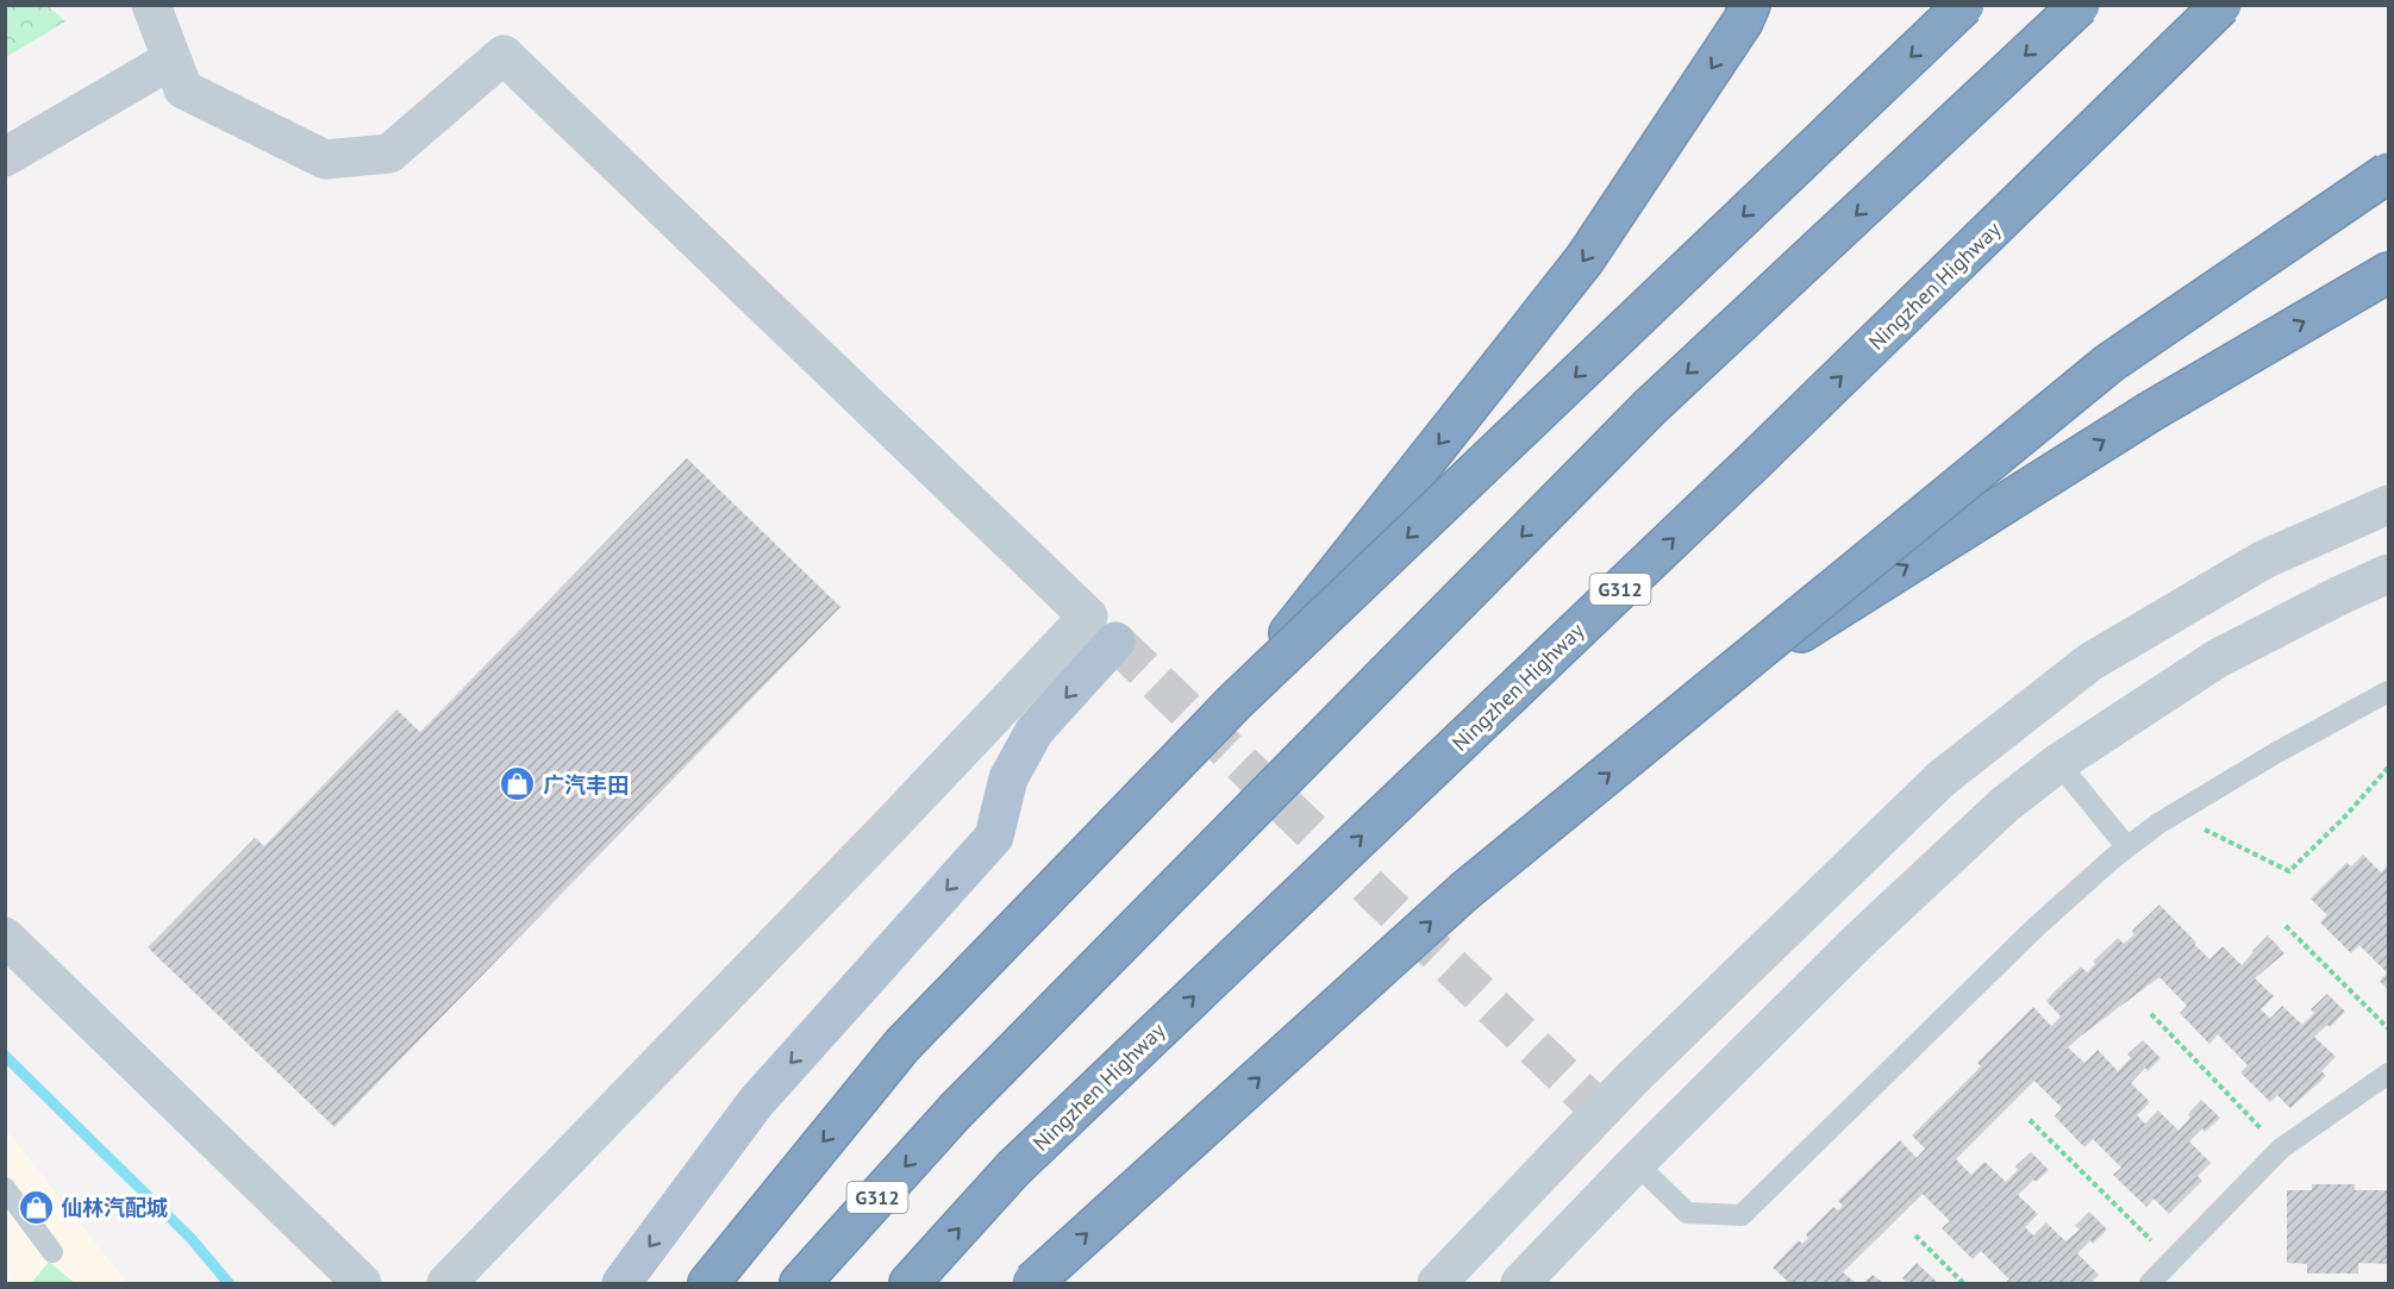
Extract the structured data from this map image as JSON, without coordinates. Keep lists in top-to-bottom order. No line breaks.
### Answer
{"streets":{"highway":["Ningzhen Highway","G312"]},"places":{"shop":["广汽丰田","仙林汽配城"]}}
